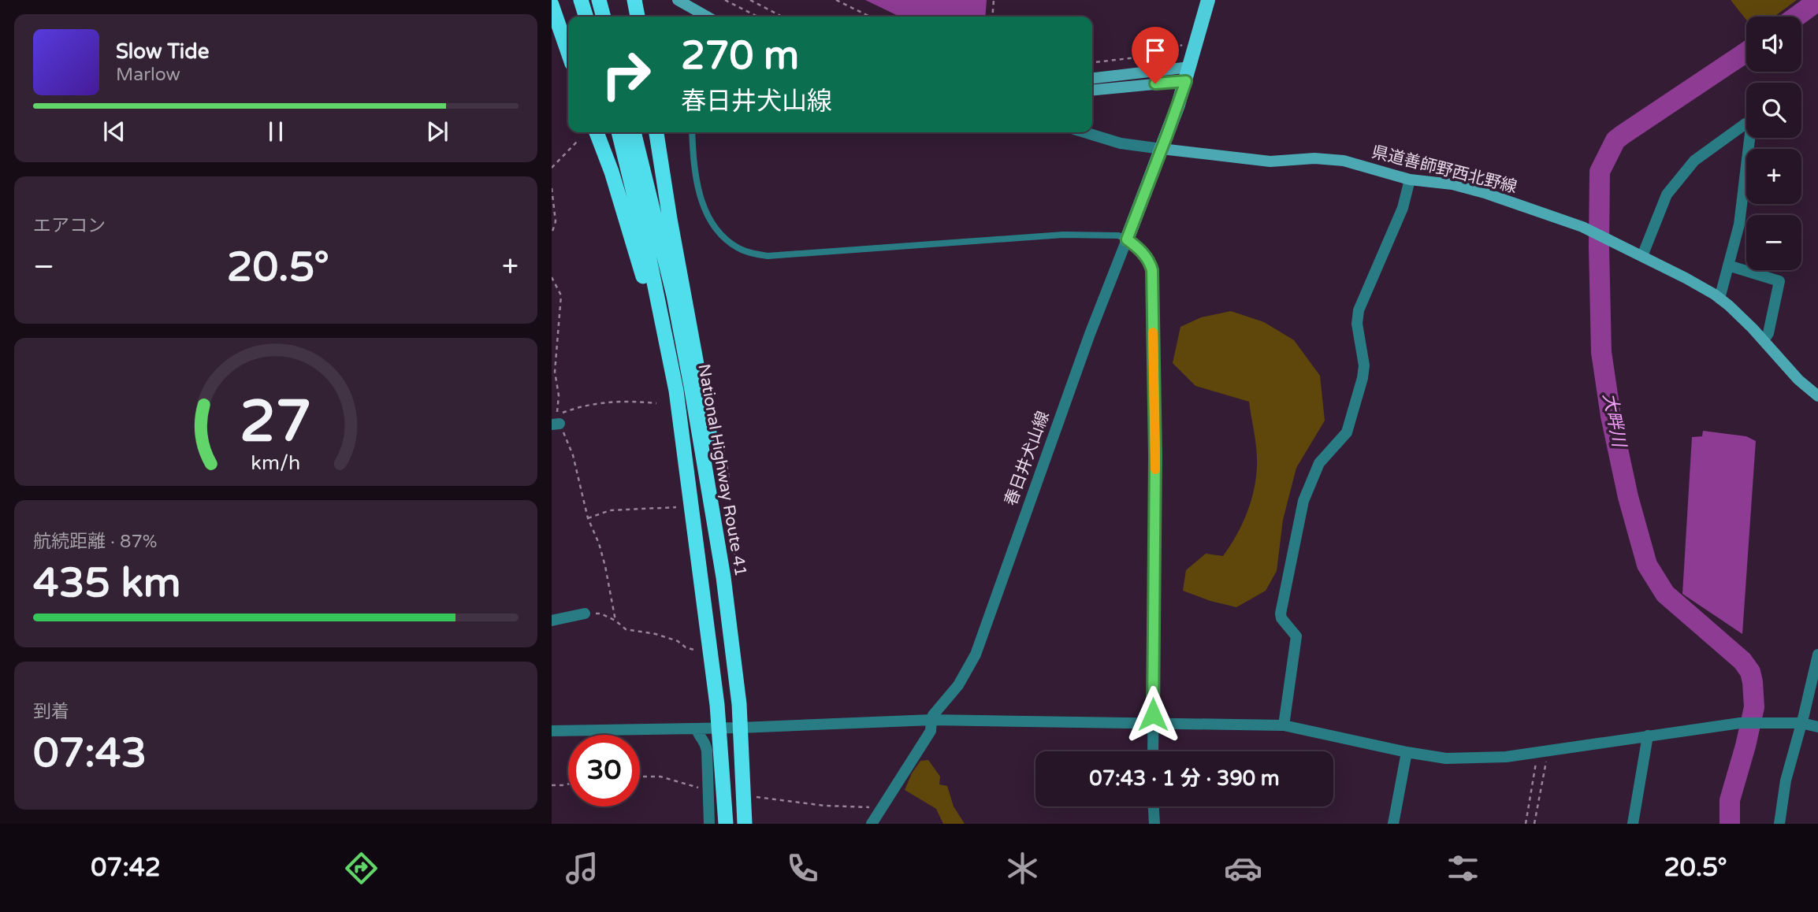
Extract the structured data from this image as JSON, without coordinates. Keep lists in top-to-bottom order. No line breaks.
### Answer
{"streets":{"highway":["National Highway Route 41"],"main road":["県道善師野西北野線","春日井犬山線"]},"crossings":[["県道善師野西北野線","春日井犬山線"]],"water":["大畔川"],"page":{"map_buttons":["+","−"],"turn":["270 m","春日井犬山線"],"song":["Slow Tide","Marlow"],"tile":["エアコン",["航続距離 · 87%","435 km"],["到着","07:43"]],"heat":["−","20.5°","+"],"limit":"30","trip":"07:43 · 1 分 · 390 m","tabs":["07:42","20.5°"],"gauge":["27","km/h"]}}
